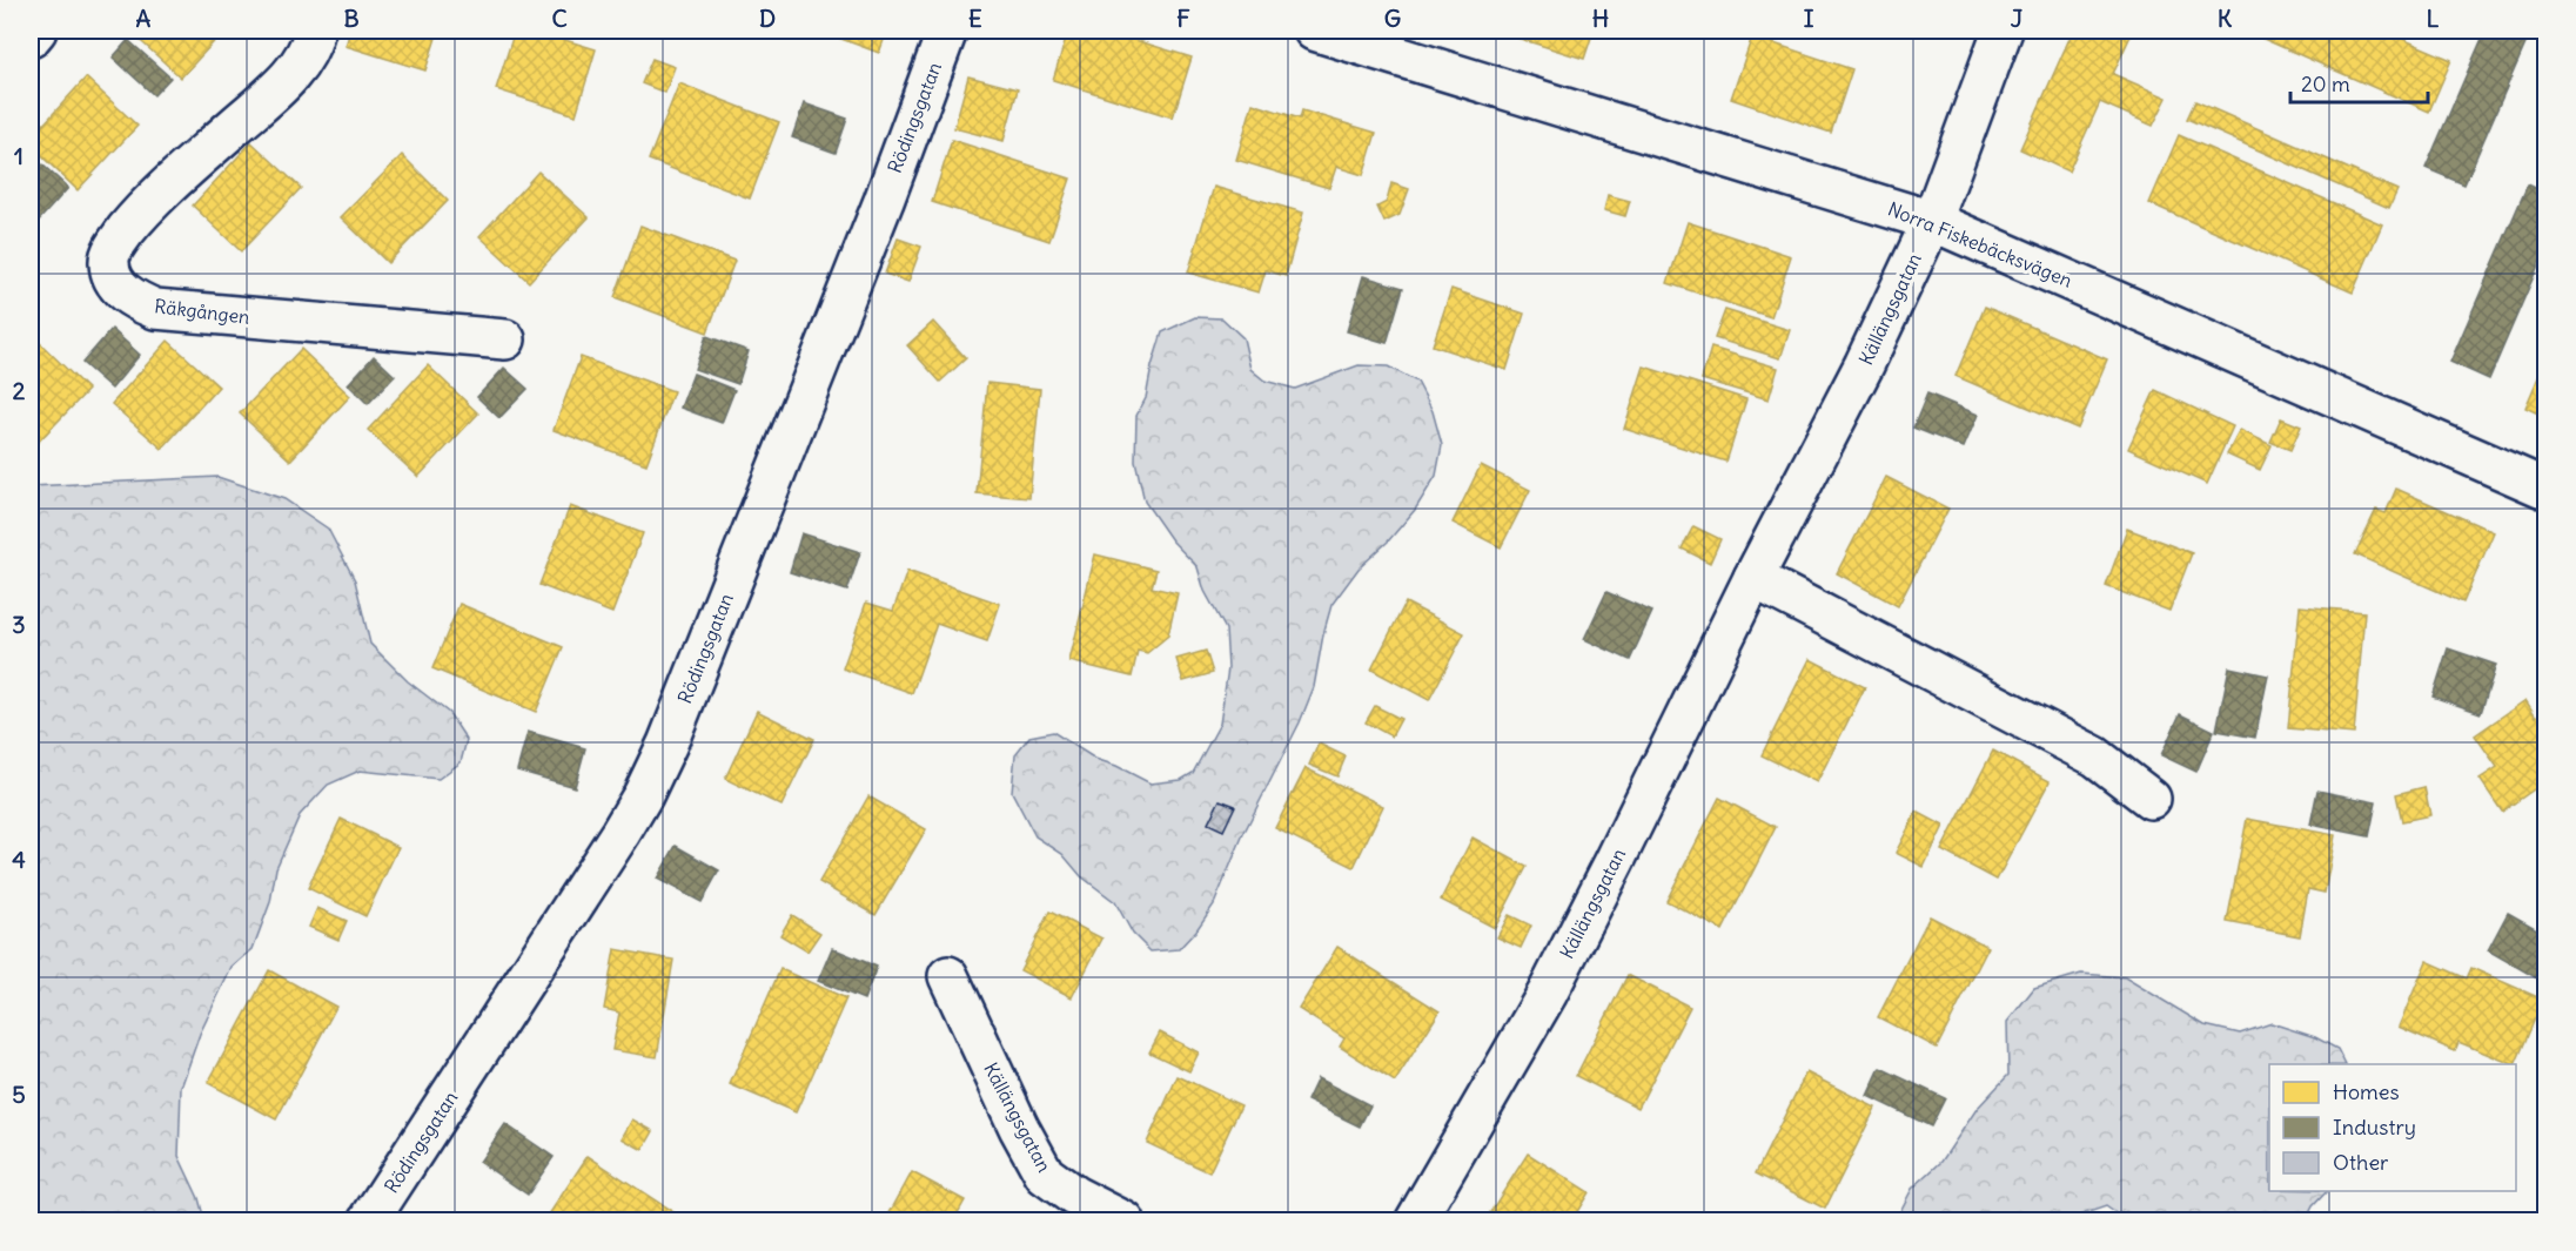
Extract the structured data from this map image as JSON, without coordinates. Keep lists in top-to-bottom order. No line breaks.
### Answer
{"streets":{"street":["Rödingsgatan","Norra Fiskebäcksvägen","Källängsgatan","Räkgången"]},"crossings":[["Norra Fiskebäcksvägen","Källängsgatan"]],"legend":["Homes","Industry","Other"],"scale_bar":"20 m","grid":{"columns":["A","B","C","D","E","F","G","H","I","J","K","L"],"rows":["1","2","3","4","5"]}}
